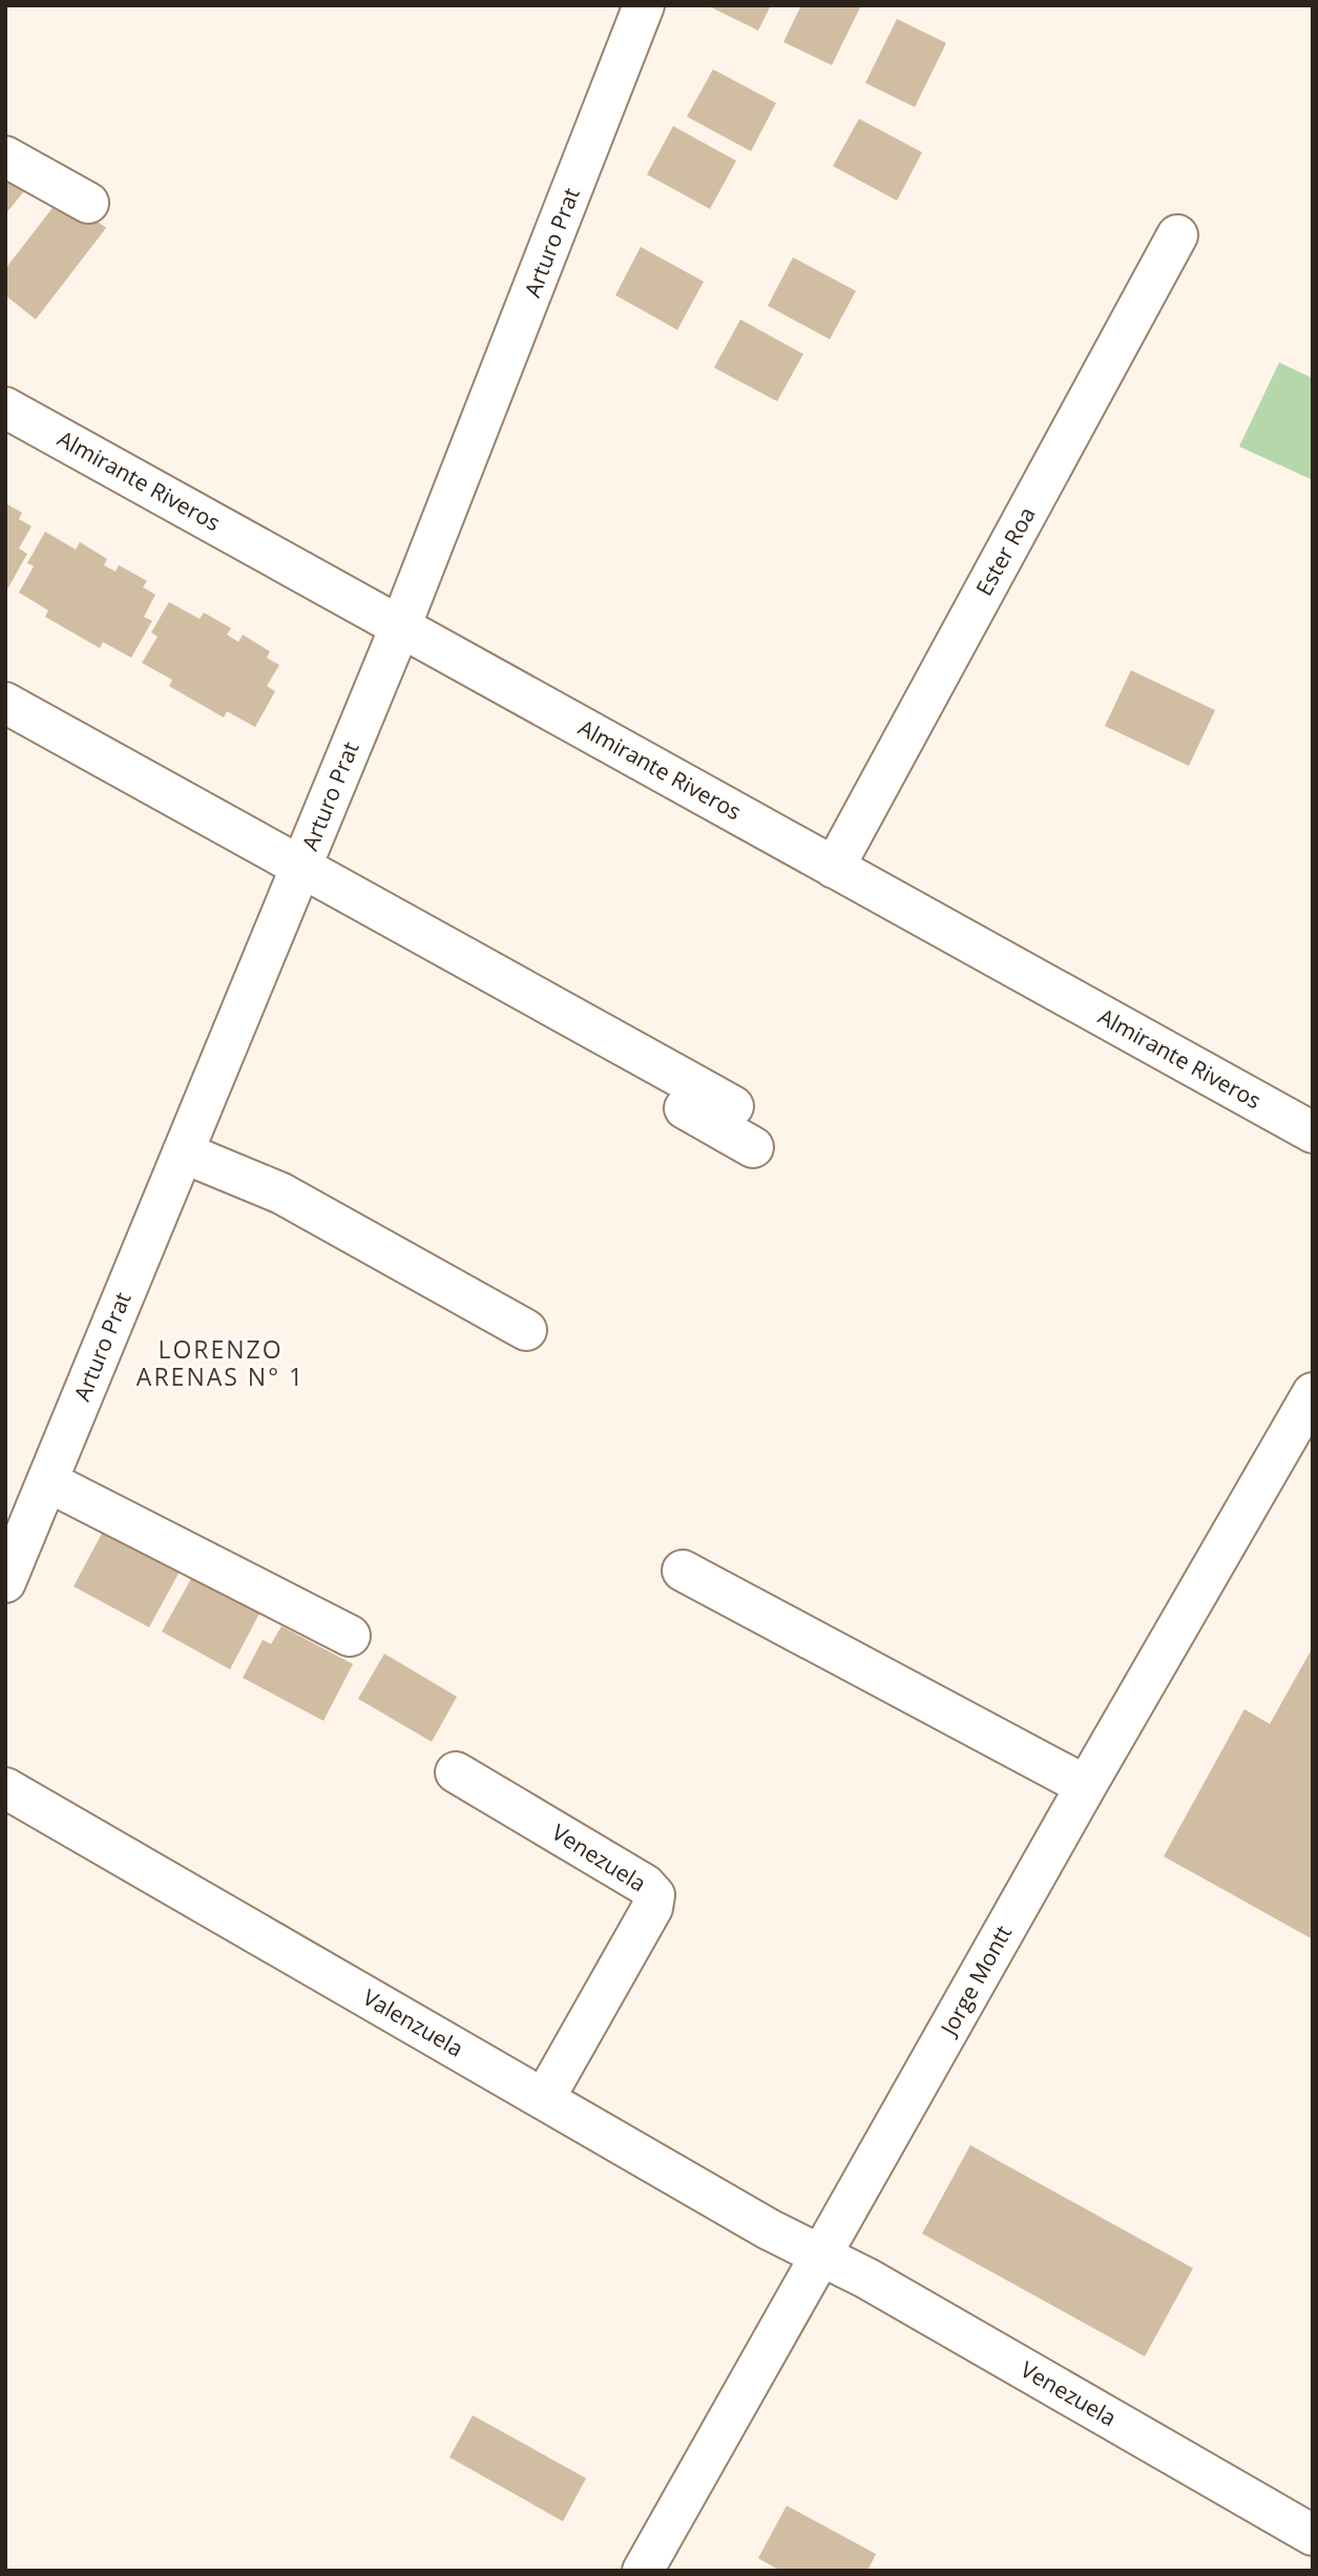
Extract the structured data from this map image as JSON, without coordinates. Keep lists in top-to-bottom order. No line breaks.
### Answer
{"streets":{"street":["Arturo Prat","Almirante Riveros","Ester Roa","Venezuela","Jorge Montt","Valenzuela"]},"crossings":[["Arturo Prat","Almirante Riveros"],["Almirante Riveros","Ester Roa"],["Venezuela","Jorge Montt"],["Venezuela","Valenzuela"],["Jorge Montt","Valenzuela"]],"districts":["LORENZO ARENAS N° 1"]}
